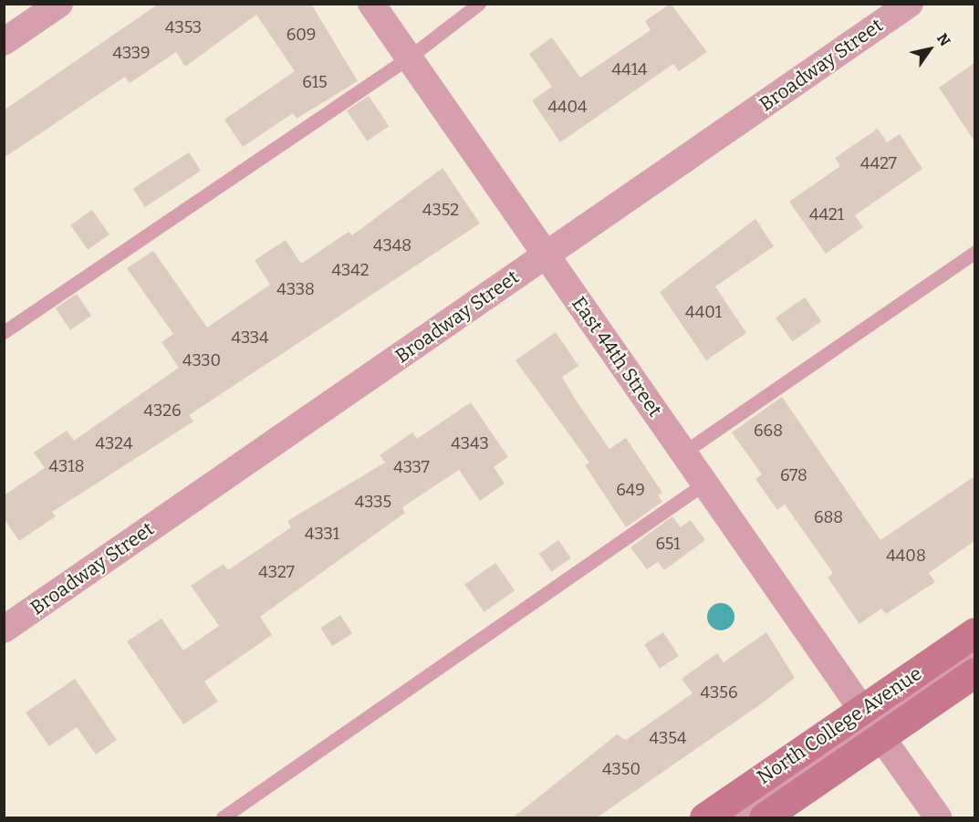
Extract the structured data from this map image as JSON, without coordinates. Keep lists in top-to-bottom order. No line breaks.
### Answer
{"streets":{"main road":["North College Avenue"],"street":["Broadway Street","East 44th Street"]},"crossings":[["Broadway Street","East 44th Street"],["East 44th Street","North College Avenue"]],"house_numbers":["4353","609","4339","4414","615","4404","4427","4352","4421","4348","4342","4338","4401","4334","4330","4326","668","4324","4343","4318","4337","678","649","4335","688","4331","651","4408","4327","4356","4354","4350"],"north":"top right"}
